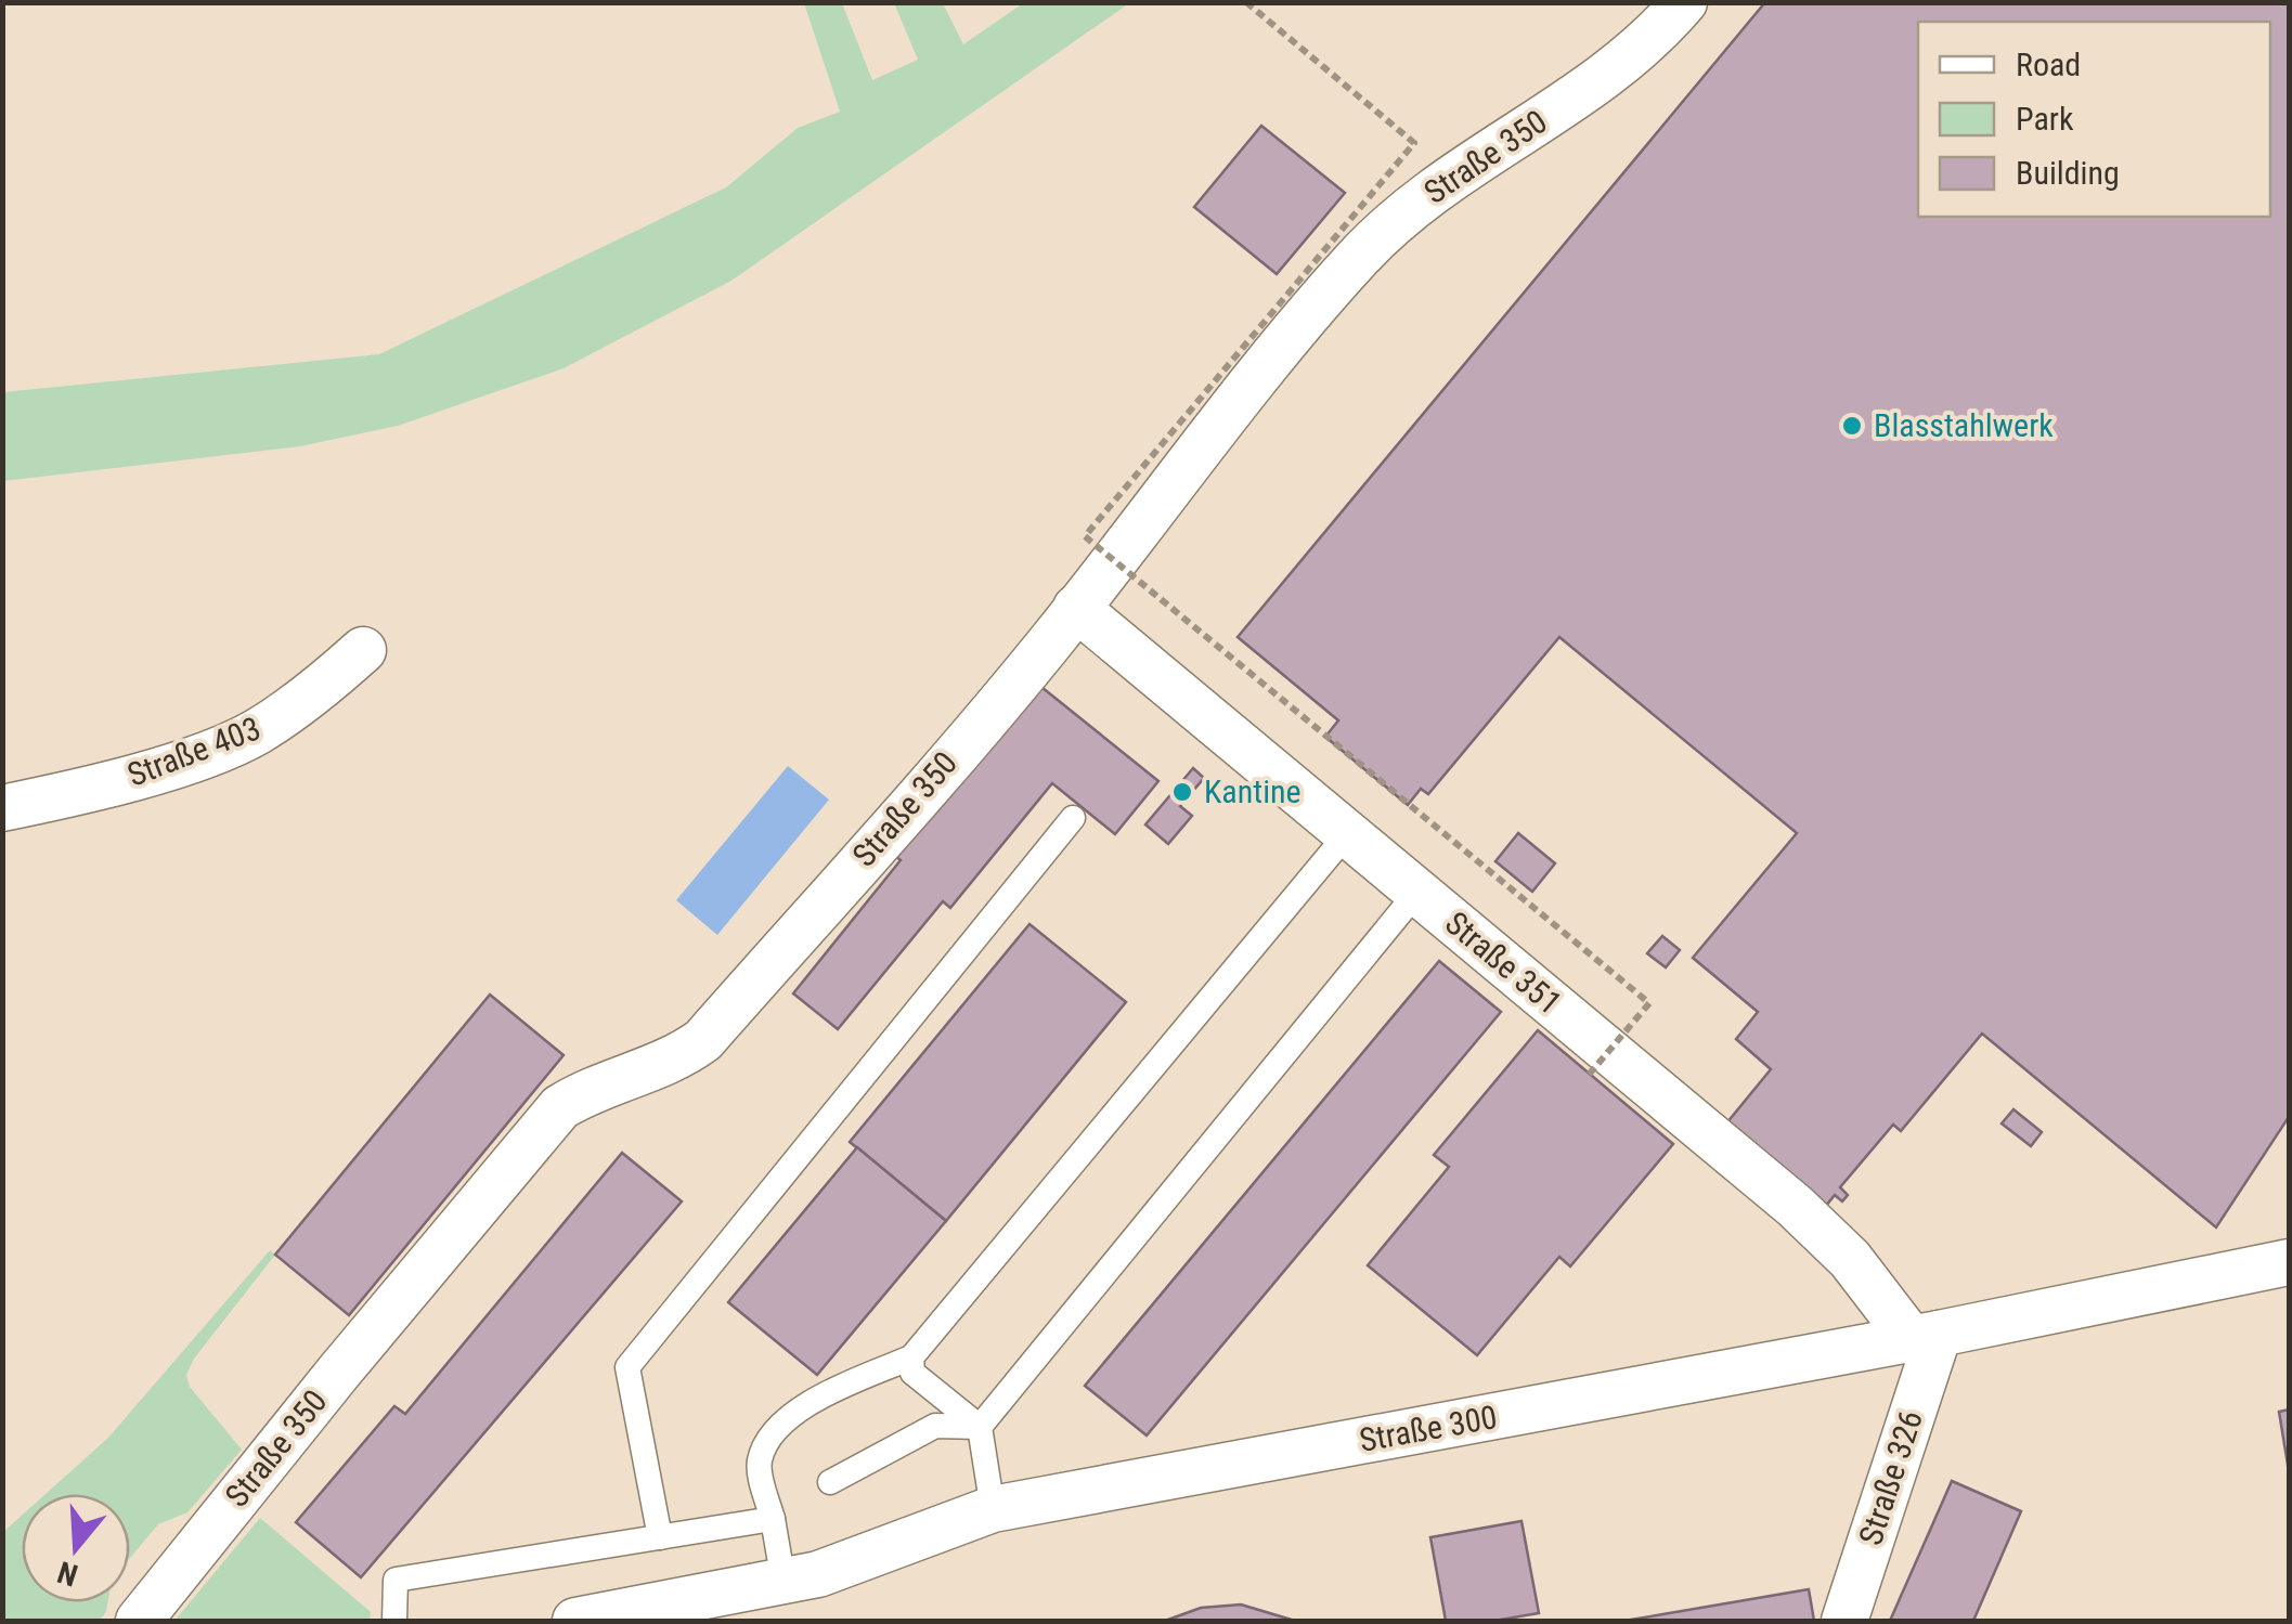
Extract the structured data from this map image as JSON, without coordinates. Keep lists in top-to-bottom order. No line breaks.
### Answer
{"streets":{"street":["Straße 350","Straße 403","Straße 351","Straße 300","Straße 326"]},"crossings":[["Straße 350","Straße 351"],["Straße 351","Straße 300"],["Straße 351","Straße 326"],["Straße 300","Straße 326"]],"places":["Blasstahlwerk","Kantine"],"legend":["Road","Park","Building"],"north":"bottom"}
